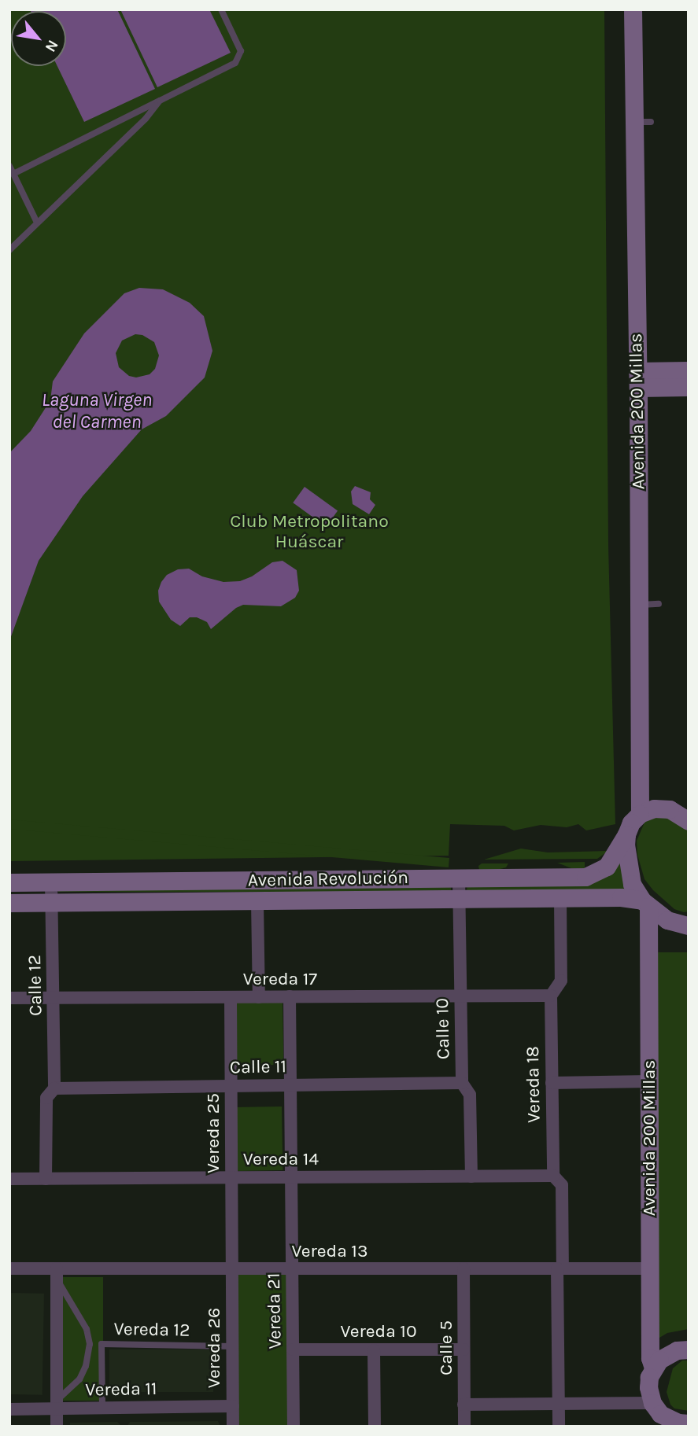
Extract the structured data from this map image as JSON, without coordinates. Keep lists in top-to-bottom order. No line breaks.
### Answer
{"streets":{"main road":["Avenida 200 Millas","Avenida Revolución"],"street":["Vereda 17","Calle 12","Calle 10","Calle 11","Vereda 18","Vereda 25","Vereda 14","Vereda 13","Vereda 21","Vereda 10","Vereda 26","Calle 5","Vereda 11"],"lane":["Vereda 12"]},"crossings":[["Avenida 200 Millas","Avenida Revolución"],["Avenida 200 Millas","Vereda 13"],["Avenida Revolución","Calle 12"],["Avenida Revolución","Calle 10"],["Avenida Revolución","Vereda 18"],["Vereda 17","Calle 12"],["Vereda 17","Calle 10"],["Vereda 17","Vereda 18"],["Vereda 17","Vereda 25"],["Vereda 17","Vereda 21"],["Calle 12","Calle 11"],["Calle 12","Vereda 14"],["Calle 10","Calle 11"],["Calle 10","Vereda 14"],["Calle 11","Vereda 25"],["Calle 11","Vereda 21"],["Vereda 18","Vereda 14"],["Vereda 18","Vereda 13"],["Vereda 25","Vereda 14"],["Vereda 25","Vereda 13"],["Vereda 25","Vereda 26"],["Vereda 14","Vereda 21"],["Vereda 13","Vereda 21"],["Vereda 13","Vereda 26"],["Vereda 13","Calle 5"],["Vereda 21","Vereda 10"],["Vereda 12","Vereda 26"],["Vereda 12","Vereda 11"],["Vereda 10","Calle 5"],["Vereda 26","Vereda 11"]],"water":["Laguna Virgen del Carmen"],"parks":["Club Metropolitano Huáscar"],"north":"bottom right"}
